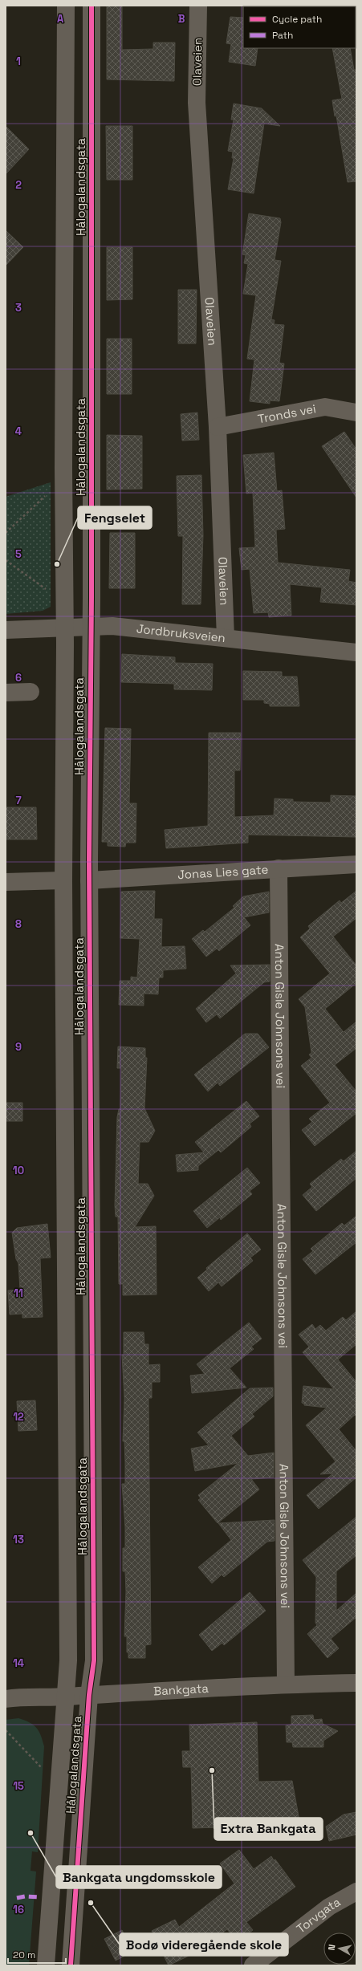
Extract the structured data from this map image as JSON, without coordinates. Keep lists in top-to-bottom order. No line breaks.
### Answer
{"streets":{"street":["Olaveien","Hålogalandsgata","Tronds vei","Jordbruksveien","Jonas Lies gate","Anton Gisle Johnsons vei","Bankgata","Torvgata"]},"crossings":[["Olaveien","Tronds vei"],["Olaveien","Jordbruksveien"],["Hålogalandsgata","Jordbruksveien"],["Hålogalandsgata","Jonas Lies gate"],["Hålogalandsgata","Bankgata"],["Jonas Lies gate","Anton Gisle Johnsons vei"],["Anton Gisle Johnsons vei","Bankgata"]],"places":["Fengselet","Extra Bankgata","Bankgata ungdomsskole","Bodø videregående skole"],"legend":["Cycle path","Path"],"scale_bar":"20 m","north":"left","grid":{"columns":["A","B"],"rows":["1","2","3","4","5","6","7","8","9","10","11","12","13","14","15","16"]}}
